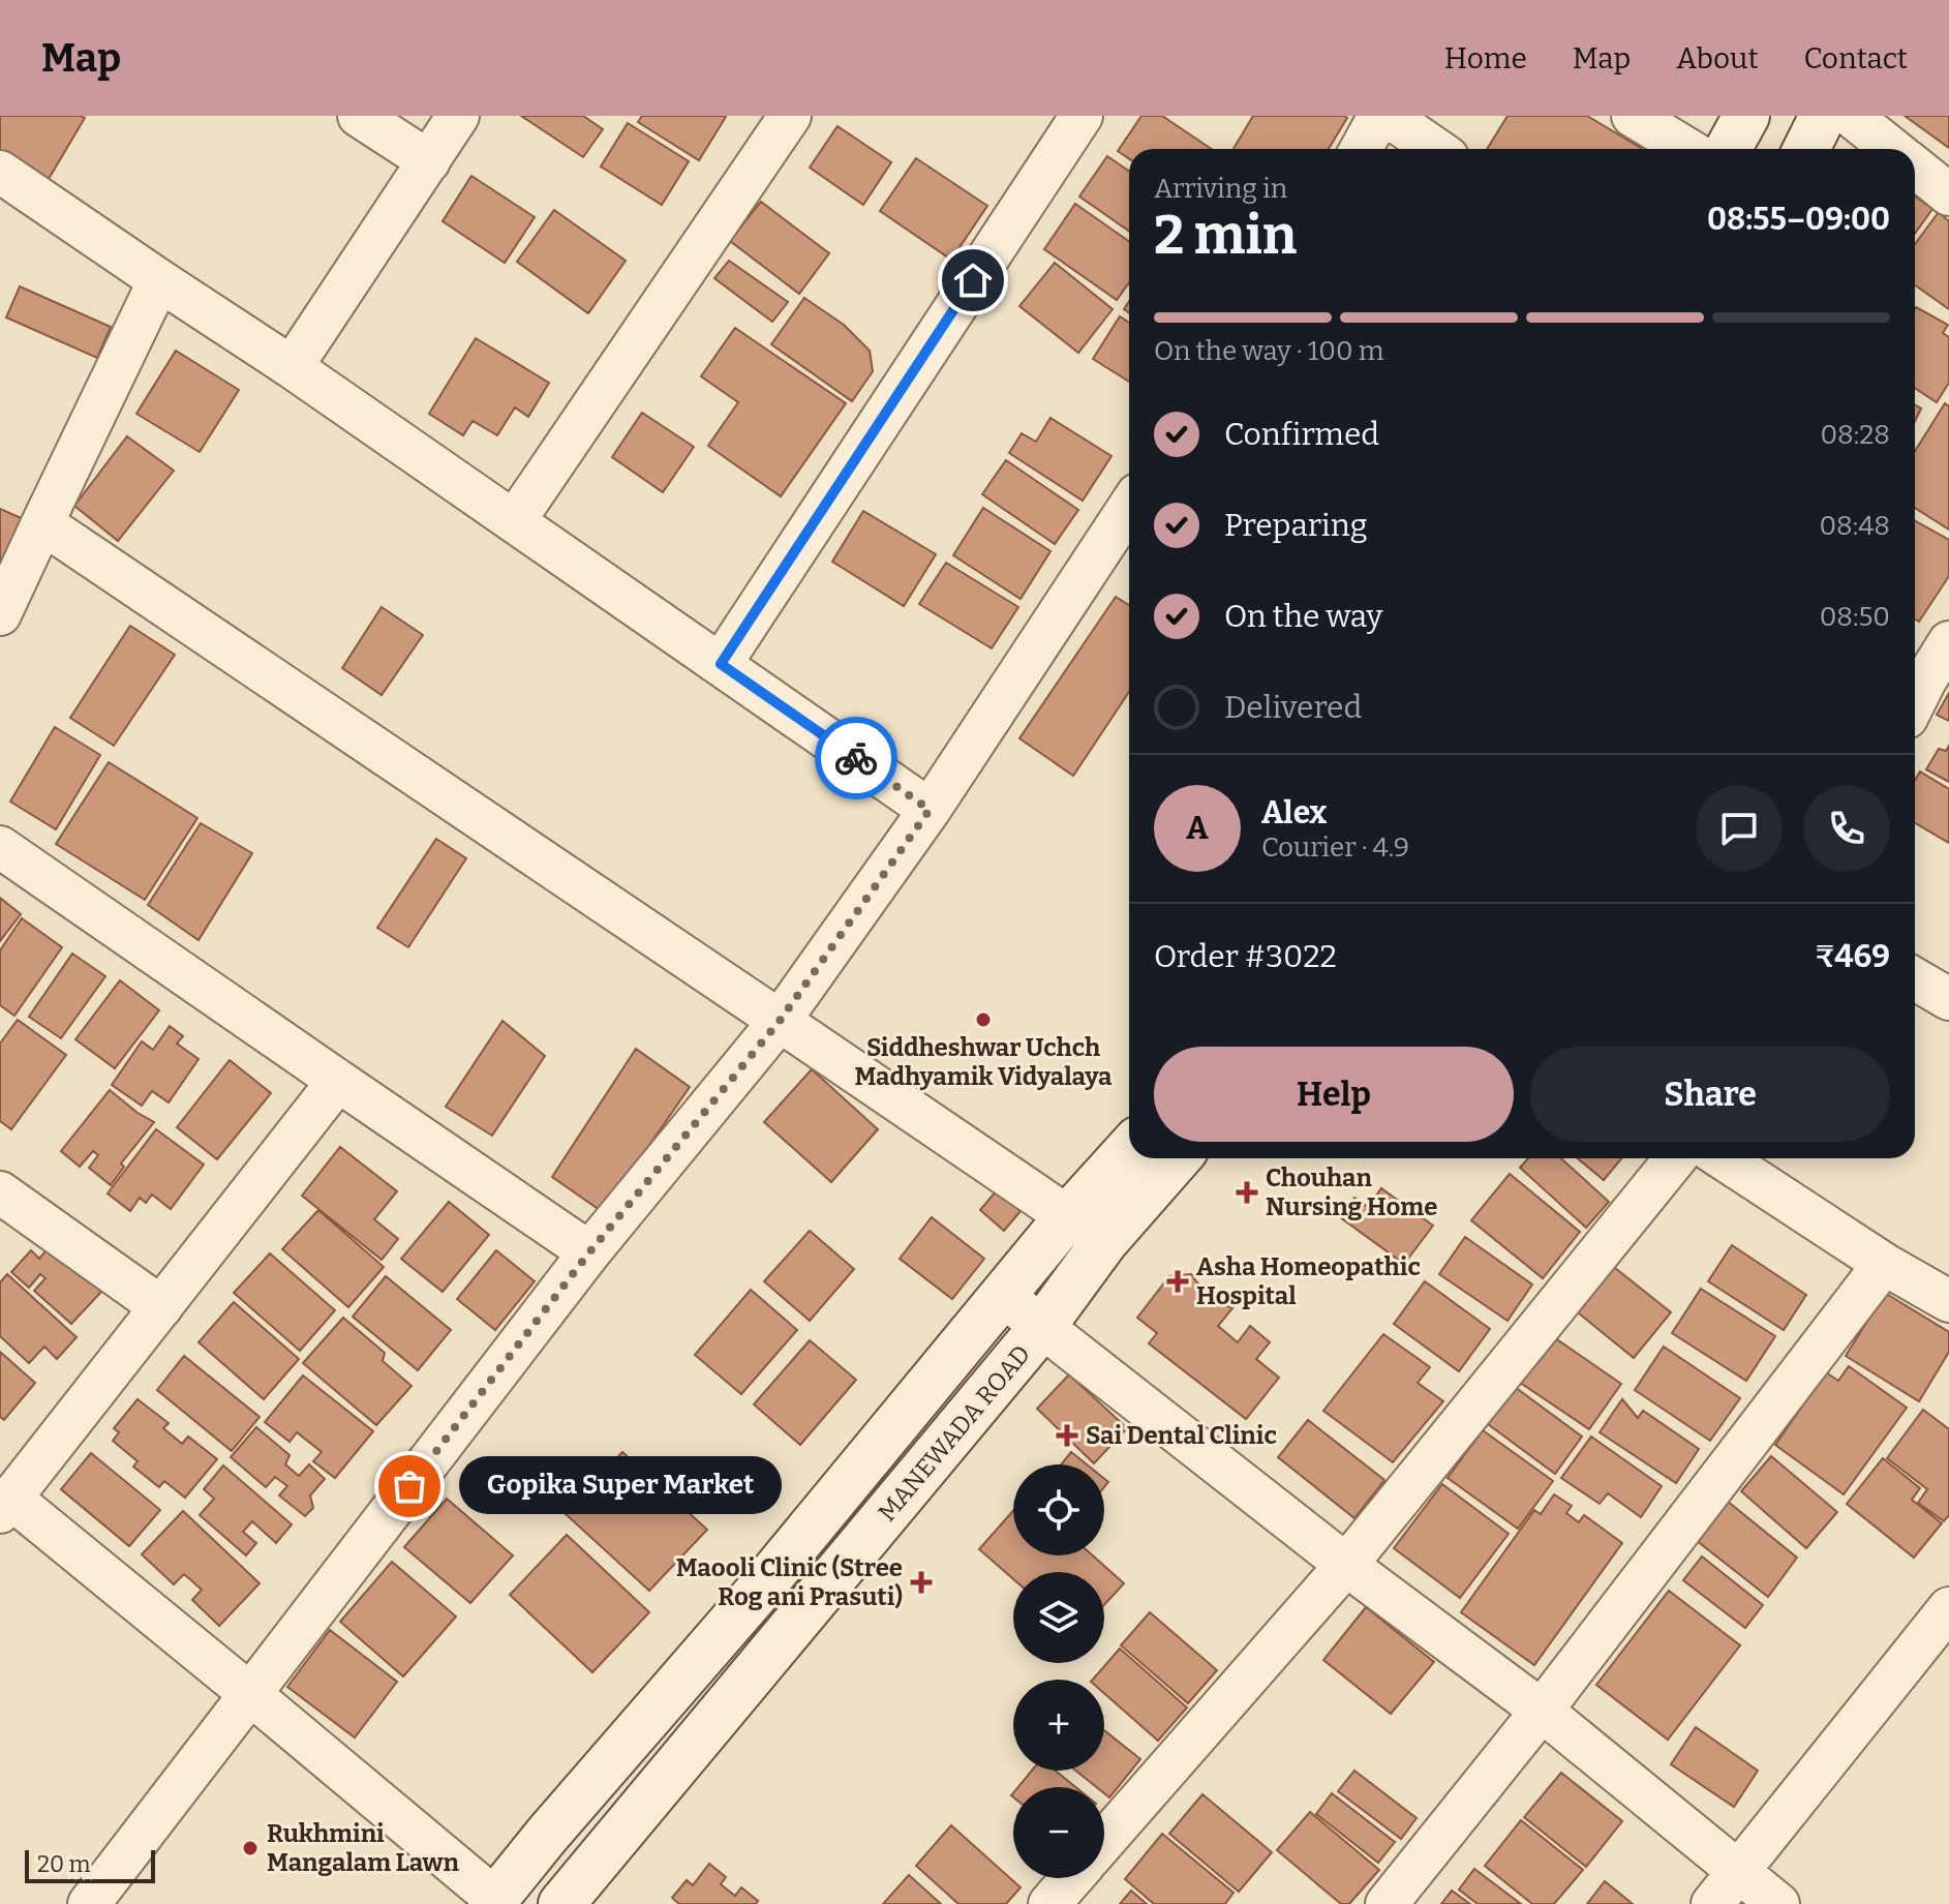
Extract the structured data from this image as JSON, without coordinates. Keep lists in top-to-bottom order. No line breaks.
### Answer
{"streets":{"street":["MANEWADA ROAD"]},"places":{"other":["Siddheshwar Uchch Madhyamik Vidyalaya","Gopika Super Market","Rukhmini Mangalam Lawn"],"health":["Chouhan Nursing Home","Asha Homeopathic Hospital","Sai Dental Clinic","Maooli Clinic (Stree Rog ani Prasuti)"]},"scale_bar":"20 m","page":{"header":"Map","nav":["Home","Map","About","Contact"],"heading":["2 min","Arriving in","08:55–09:00"],"panel":["Alex","Courier · 4.9","Order #3022","₹469"],"bar":"On the way · 100 m","list":[["Confirmed","08:28"],["Preparing","08:48"],["On the way","08:50"],"Delivered"],"round":"A","buttons":["Help","Share"],"bubble":"Gopika Super Market","map_buttons":["+","−"],"scale":"20 m"}}
